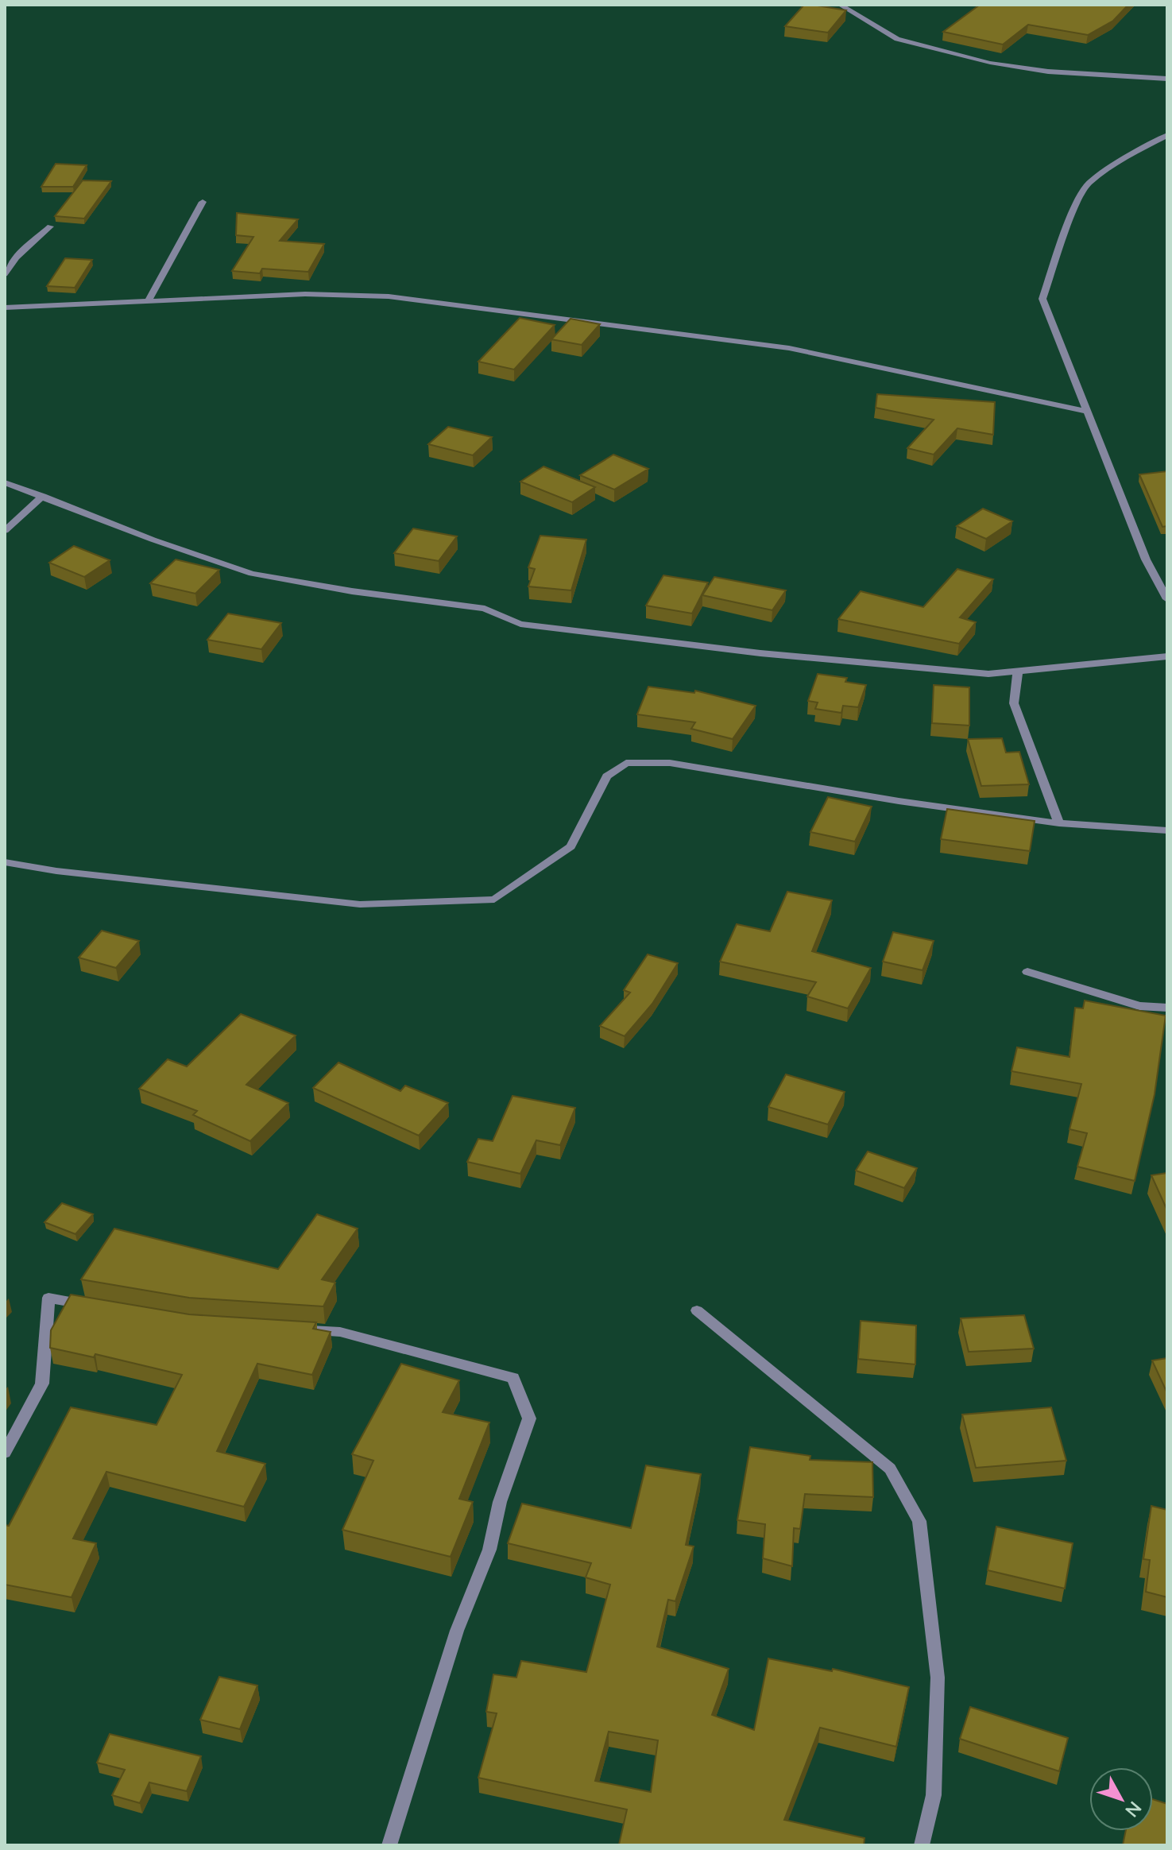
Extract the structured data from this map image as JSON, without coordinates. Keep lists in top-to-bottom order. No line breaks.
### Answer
{"north":"bottom right"}
